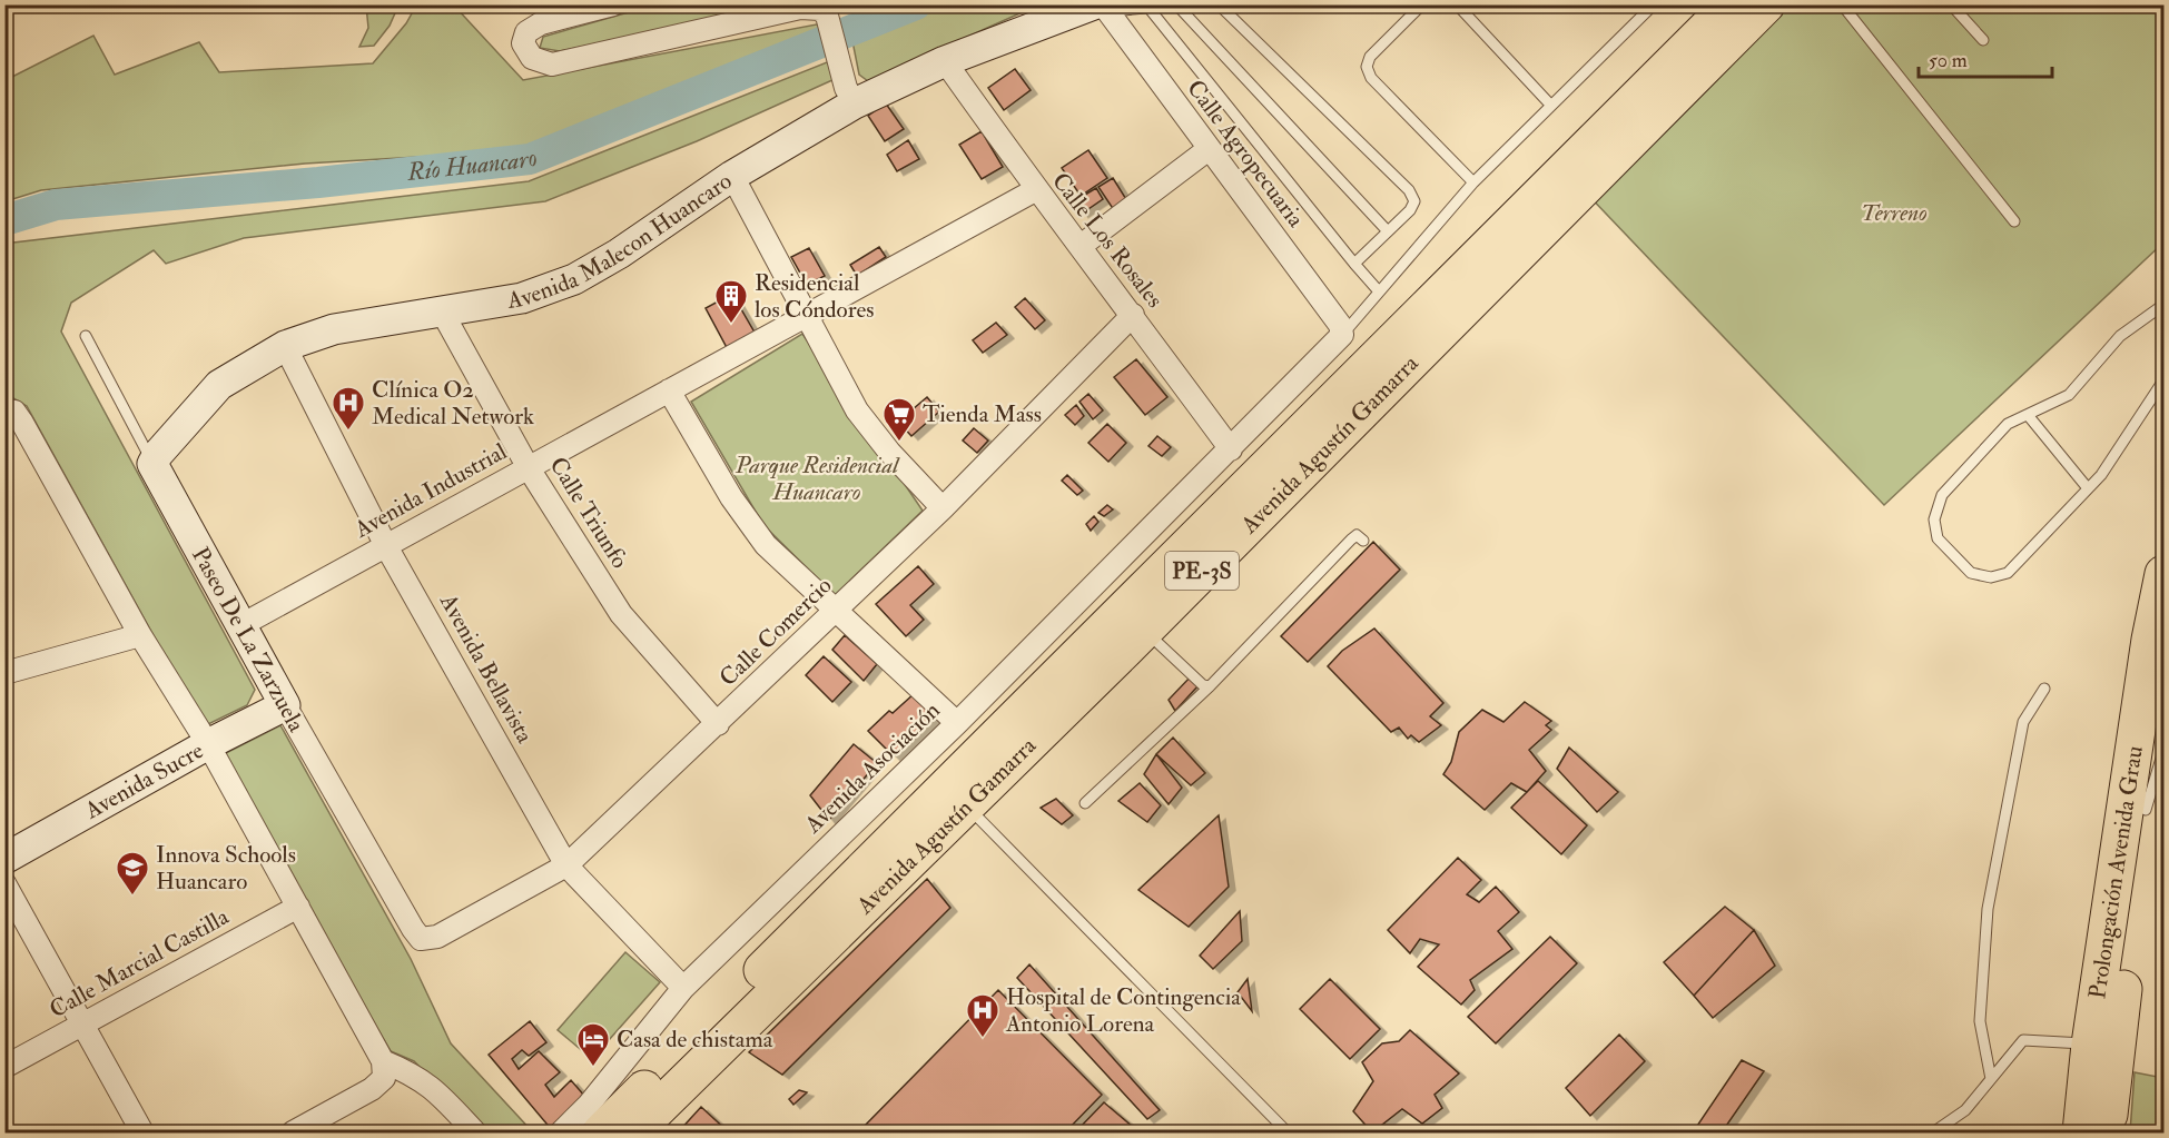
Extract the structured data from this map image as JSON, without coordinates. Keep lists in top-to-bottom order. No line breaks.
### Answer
{"streets":{"highway":["Avenida Agustín Gamarra","PE-3S","Prolongación Avenida Grau"],"street":["Calle Agropecuaria","Avenida Malecon Huancaro","Calle Los Rosales","Avenida Industrial","Calle Triunfo","Calle Comercio","Paseo De La Zarzuela","Avenida Bellavista","Avenida Asociación","Avenida Sucre","Calle Marcial Castilla"]},"crossings":[["Calle Agropecuaria","Avenida Malecon Huancaro"],["Calle Agropecuaria","Avenida Asociación"],["Avenida Malecon Huancaro","Calle Los Rosales"],["Avenida Malecon Huancaro","Calle Triunfo"],["Avenida Malecon Huancaro","Paseo De La Zarzuela"],["Avenida Malecon Huancaro","Avenida Bellavista"],["Calle Los Rosales","Avenida Industrial"],["Calle Los Rosales","Calle Comercio"],["Calle Los Rosales","Avenida Asociación"],["Avenida Industrial","Calle Triunfo"],["Avenida Industrial","Paseo De La Zarzuela"],["Avenida Industrial","Avenida Bellavista"],["Calle Triunfo","Calle Comercio"],["Calle Comercio","Paseo De La Zarzuela"],["Calle Comercio","Avenida Bellavista"],["Paseo De La Zarzuela","Avenida Sucre"],["Avenida Bellavista","Avenida Asociación"]],"water":["Río Huancaro"],"parks":["Terreno","Parque Residencial Huancaro"],"places":{"building":["Residencial los Cóndores"],"hospital":["Clínica O2 Medical Network","Hospital de Contingencia Antonio Lorena"],"supermarket":["Tienda Mass"],"school or university":["Innova Schools Huancaro"],"hotel":["Casa de chistama"]},"scale_bar":"50 m"}
